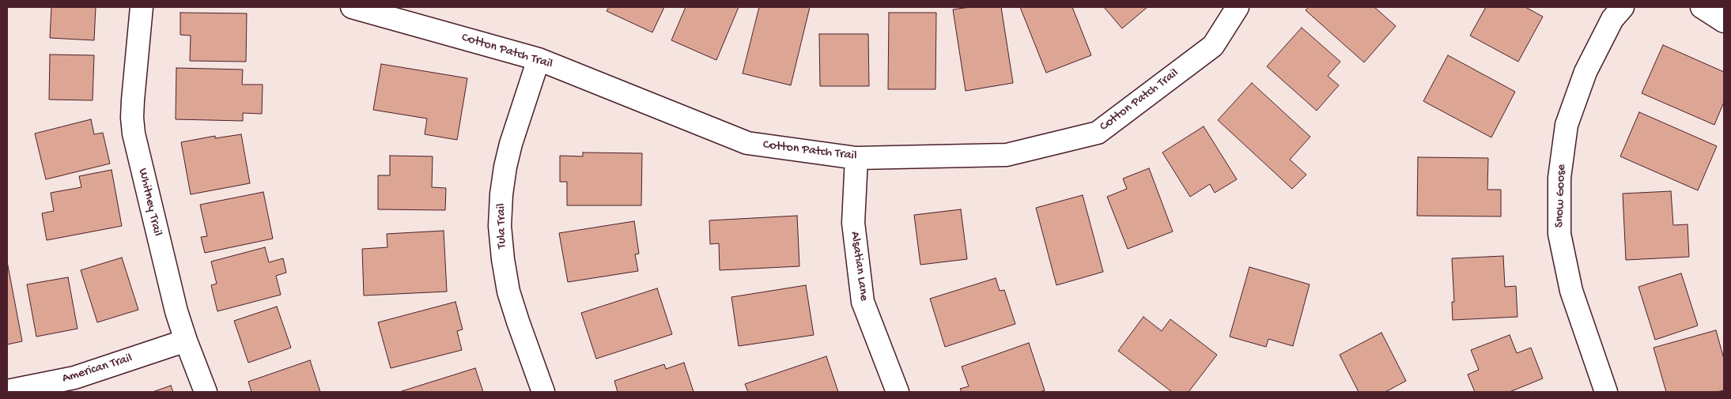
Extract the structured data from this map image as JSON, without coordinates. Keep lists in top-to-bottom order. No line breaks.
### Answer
{"streets":{"street":["Cotton Patch Trail","Snow Goose","Whitney Trail","Tula Trail","Alsatian Lane","American Trail"]},"crossings":[["Cotton Patch Trail","Tula Trail"],["Cotton Patch Trail","Alsatian Lane"],["Whitney Trail","American Trail"]]}
